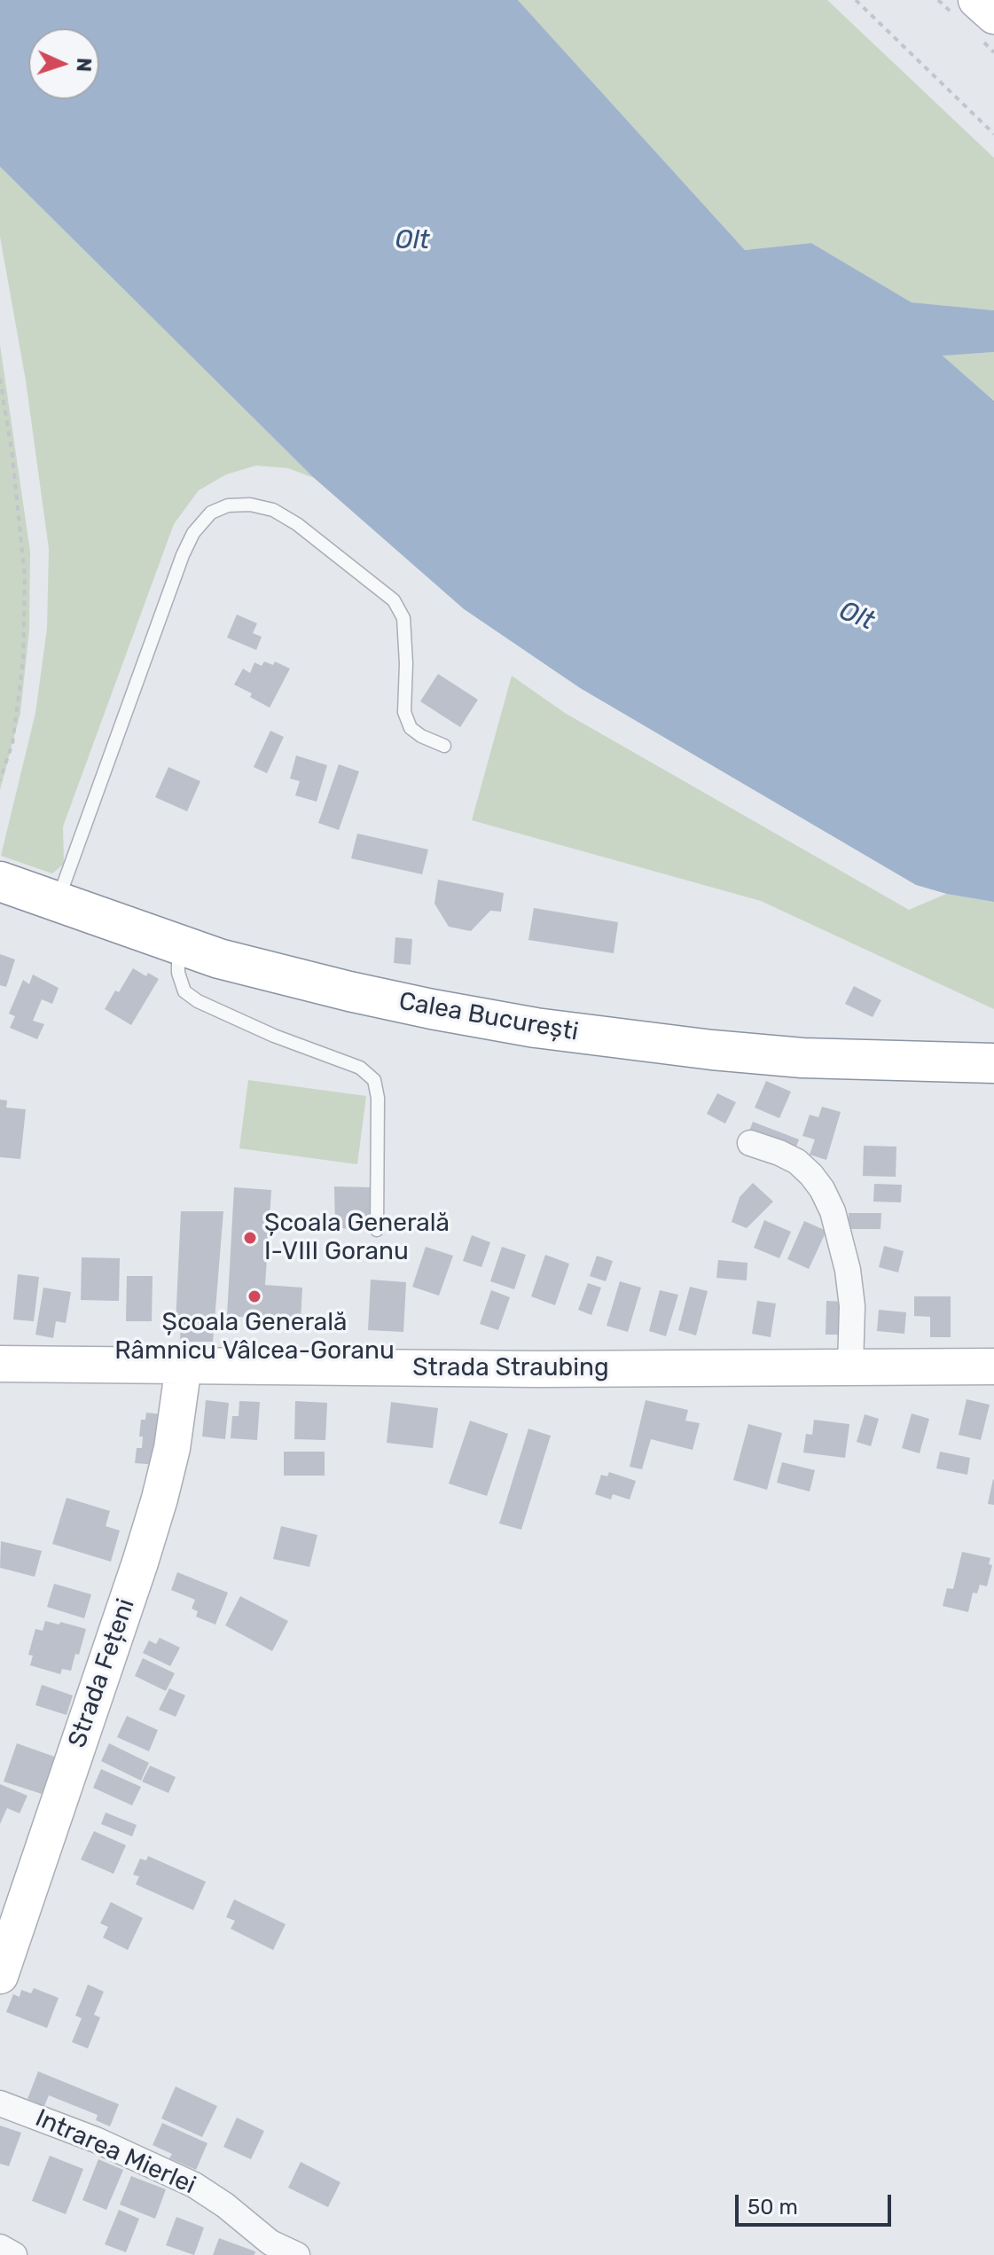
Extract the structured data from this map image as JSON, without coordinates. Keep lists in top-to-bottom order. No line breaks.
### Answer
{"streets":{"highway":["Calea București"],"main road":["Strada Straubing","Strada Fețeni"],"street":["Intrarea Mierlei"]},"crossings":[["Strada Straubing","Strada Fețeni"]],"water":["Olt"],"places":["Școala Generală I-VIII Goranu","Școala Generală Râmnicu Vâlcea-Goranu"],"scale_bar":"50 m","north":"right"}
